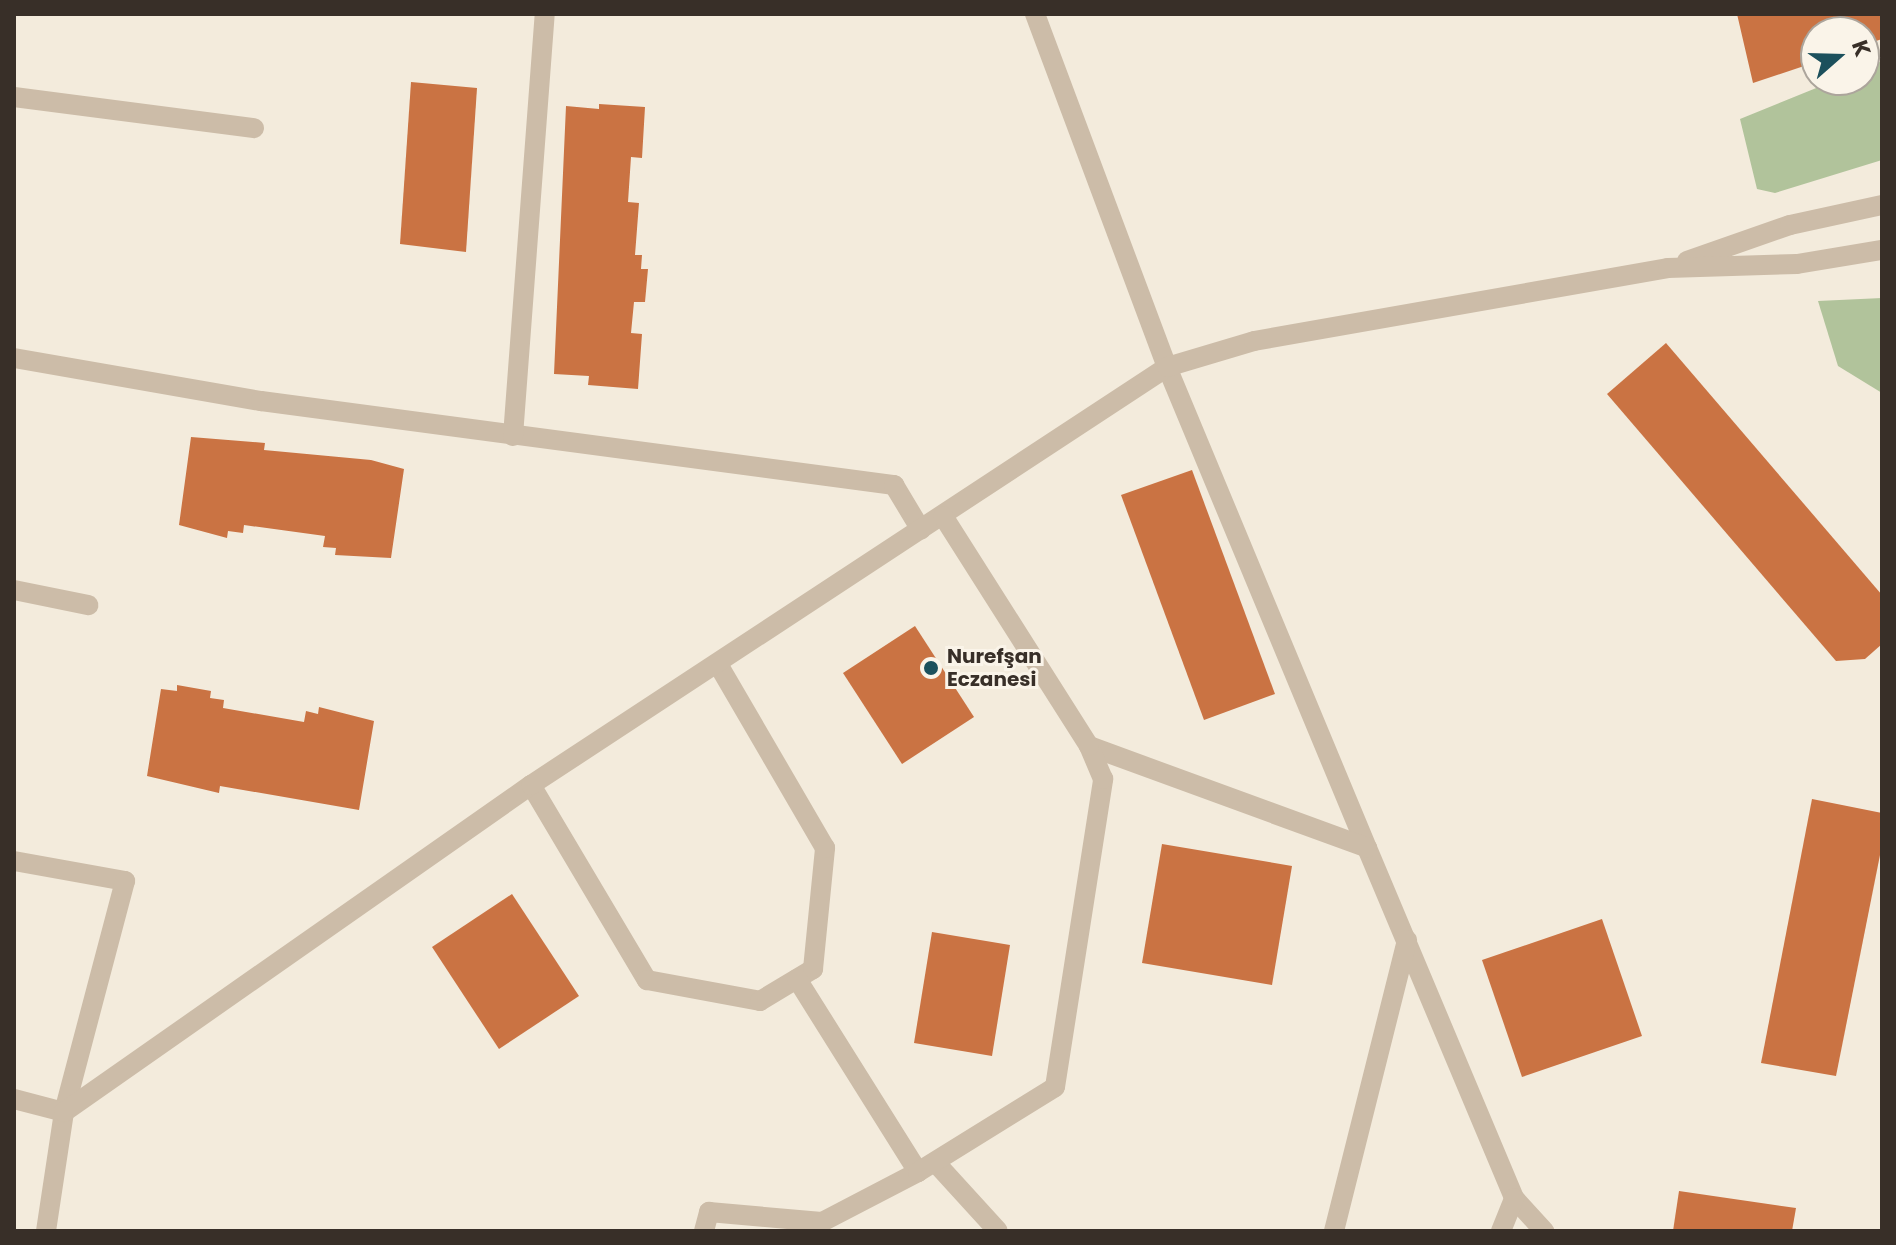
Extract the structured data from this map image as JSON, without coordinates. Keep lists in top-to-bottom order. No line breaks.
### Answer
{"places":["Nurefşan Eczanesi"],"north":"right"}
